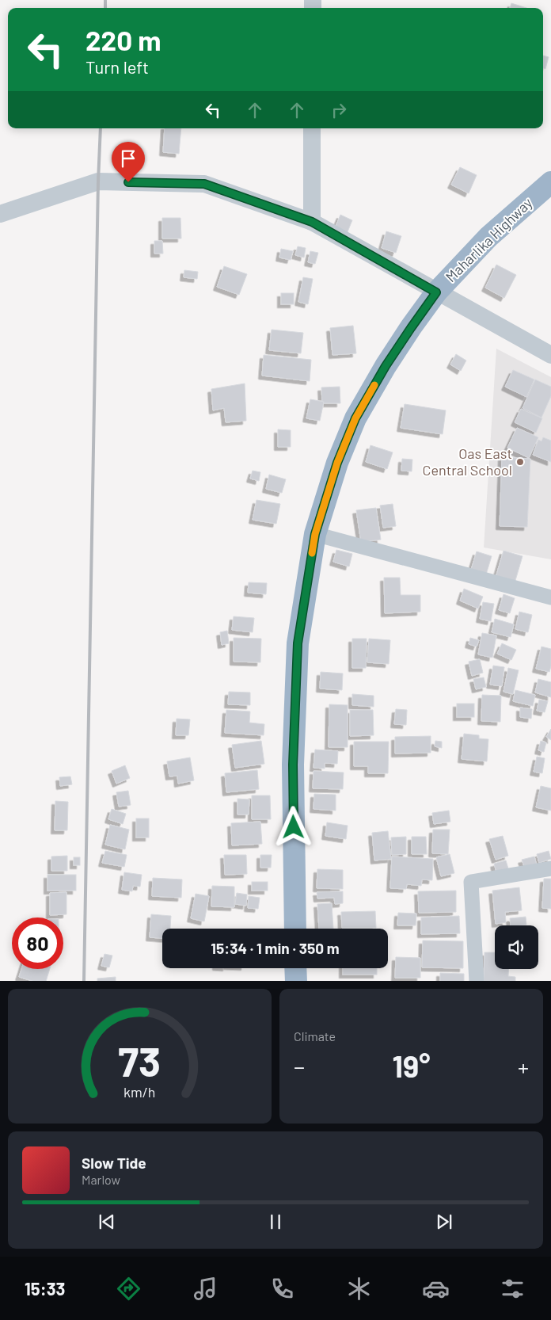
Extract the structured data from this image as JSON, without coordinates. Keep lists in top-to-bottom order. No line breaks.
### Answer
{"streets":{"highway":["Maharlika Highway"]},"places":["Oas East Central School"],"page":{"turn":["220 m","Turn left"],"limit":"80","trip":"15:34 · 1 min · 350 m","tile":"Climate","heat":["−","19°","+"],"song":["Slow Tide","Marlow"],"tabs":"15:33","gauge":["73","km/h"]}}
